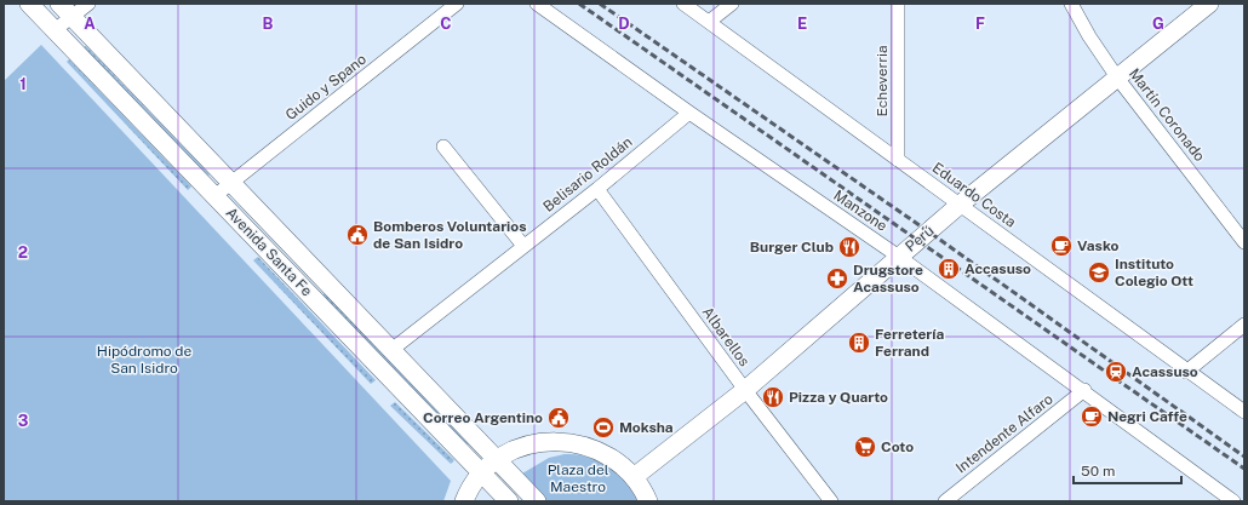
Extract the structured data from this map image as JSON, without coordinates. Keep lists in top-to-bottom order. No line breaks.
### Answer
{"streets":{"main road":["Perú","Avenida Santa Fe"],"street":["Echeverria","Guido y Spano","Martín Coronado","Belisario Roldán","Eduardo Costa","Manzone","Albarellos","Intendente Alfaro"]},"crossings":[["Echeverria","Eduardo Costa"],["Guido y Spano","Avenida Santa Fe"],["Martín Coronado","Perú"],["Belisario Roldán","Manzone"],["Belisario Roldán","Avenida Santa Fe"],["Belisario Roldán","Albarellos"],["Eduardo Costa","Perú"],["Manzone","Perú"],["Manzone","Intendente Alfaro"],["Perú","Albarellos"]],"parks":["Hipódromo de San Isidro","Plaza del Maestro"],"places":{"public building":["Bomberos Voluntarios de San Isidro","Correo Argentino"],"cafe":["Vasko","Negri Caffe"],"restaurant":["Burger Club","Pizza y Quarto"],"building":["Accasuso","Ferretería Ferrand"],"school or university":["Instituto Colegio Ott"],"pharmacy":["Drugstore Acassuso"],"station":["Acassuso"],"sports":["Moksha"],"supermarket":["Coto"]},"scale_bar":"50 m","grid":{"columns":["A","B","C","D","E","F","G"],"rows":["1","2","3"]}}
